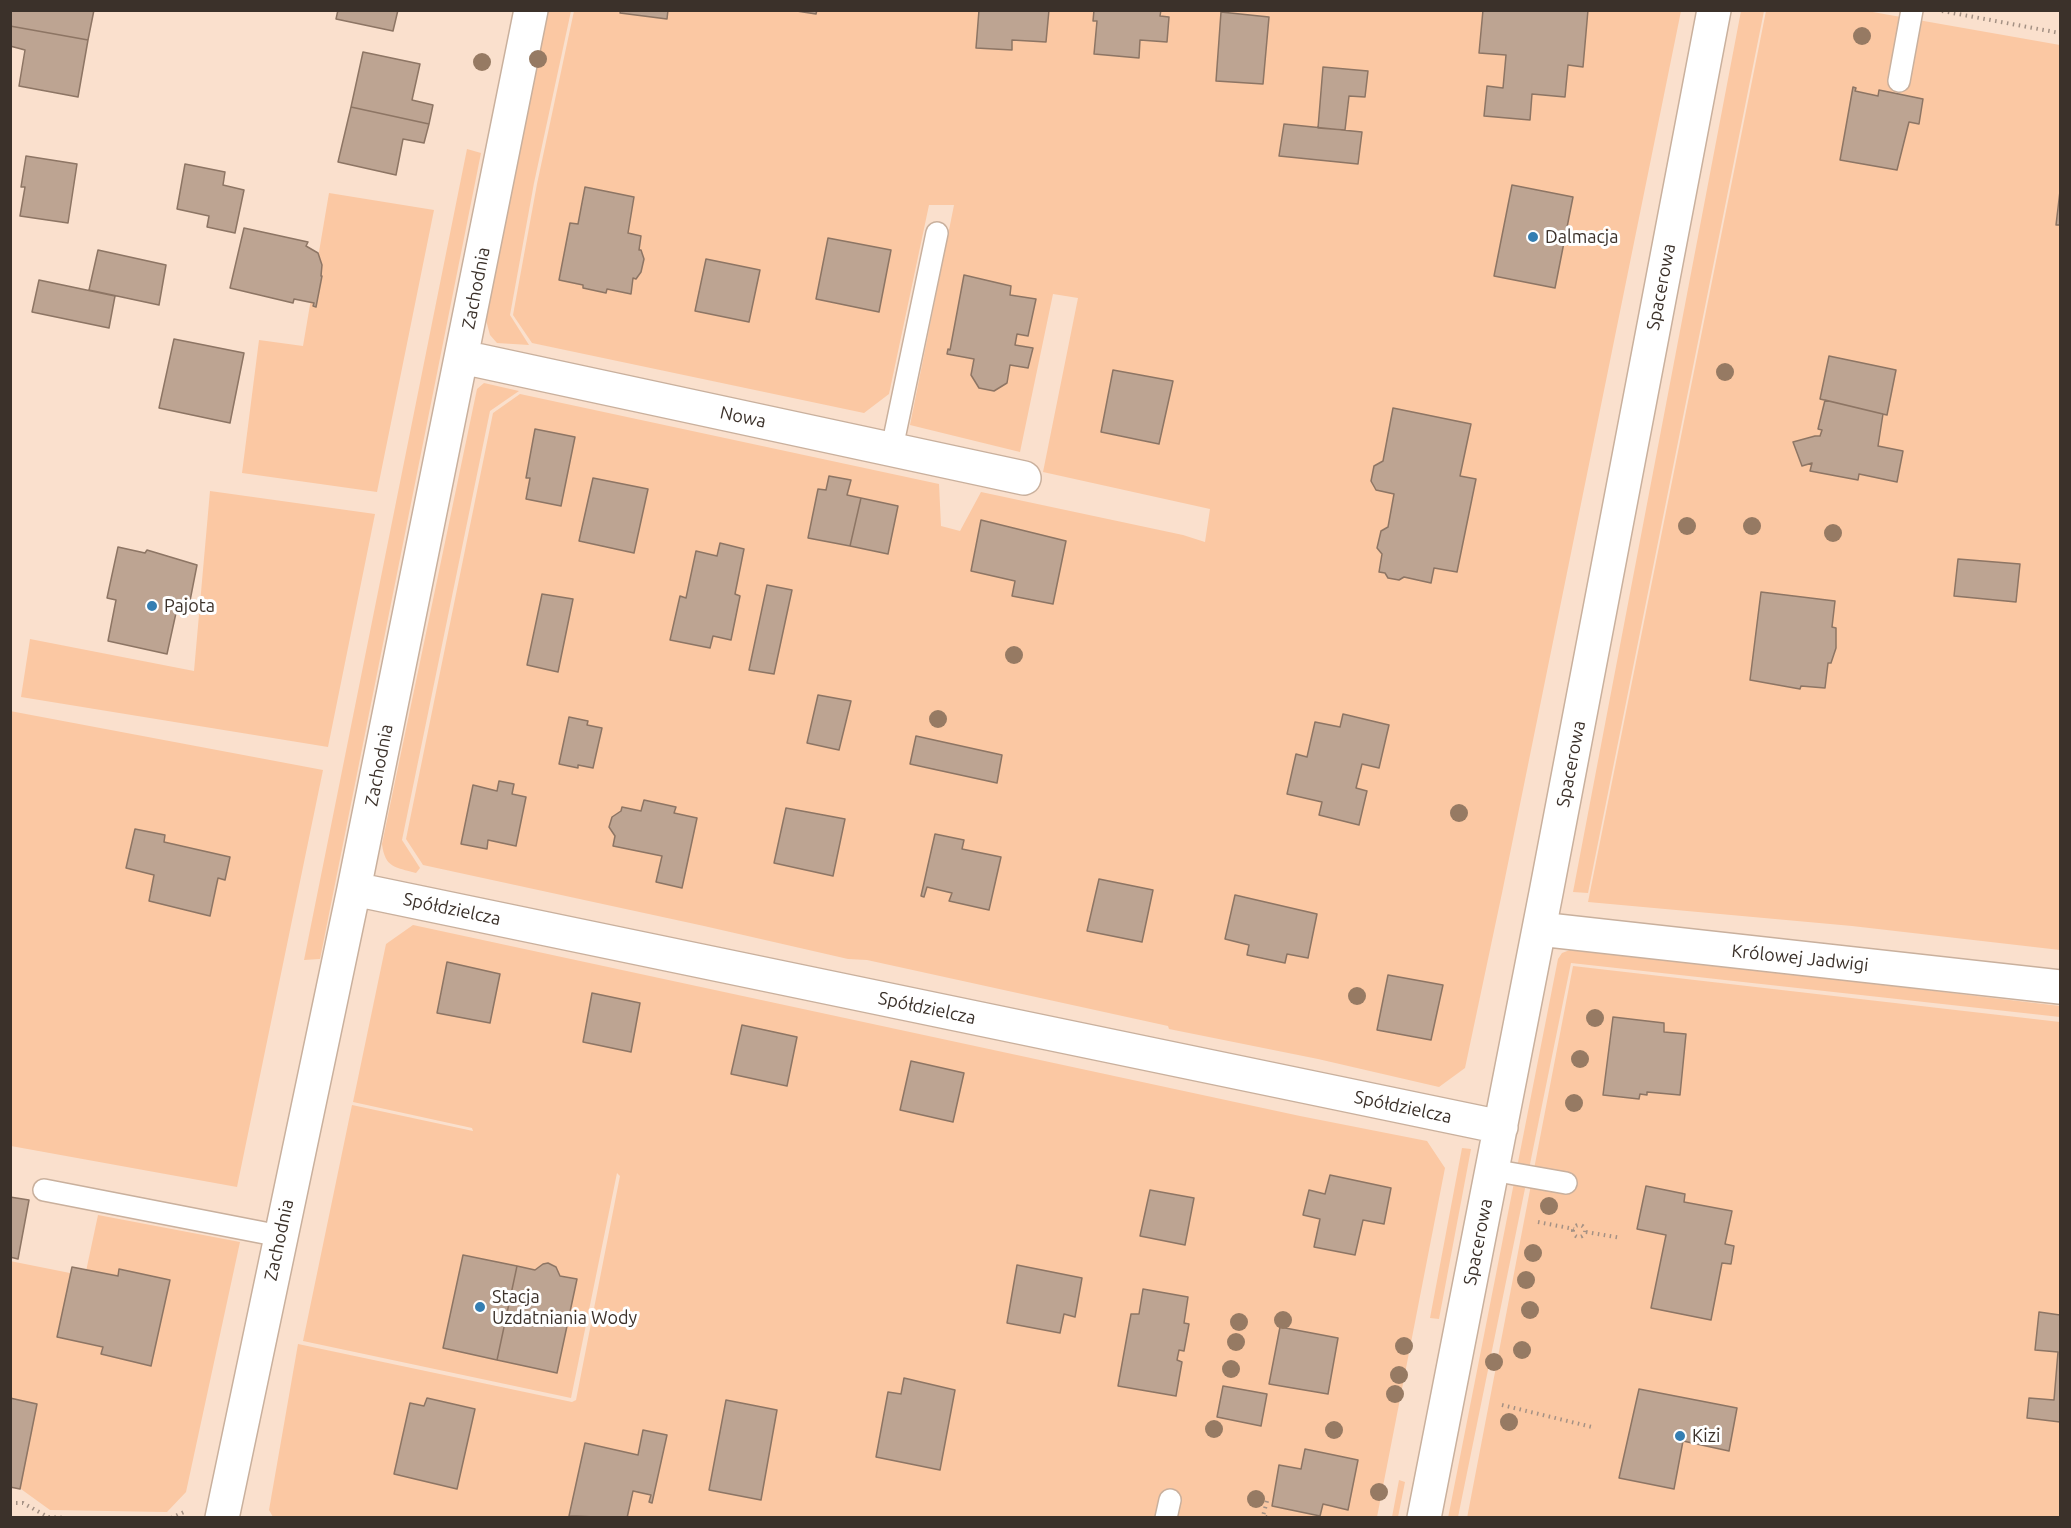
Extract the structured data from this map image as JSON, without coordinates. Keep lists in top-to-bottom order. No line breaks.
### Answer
{"streets":{"street":["Spacerowa","Zachodnia","Nowa","Spółdzielcza","Królowej Jadwigi"]},"crossings":[["Spacerowa","Spółdzielcza"],["Spacerowa","Królowej Jadwigi"],["Zachodnia","Nowa"],["Zachodnia","Spółdzielcza"]],"places":["Dalmacja","Pajota","Stacja Uzdatniania Wody","Kizi"]}
